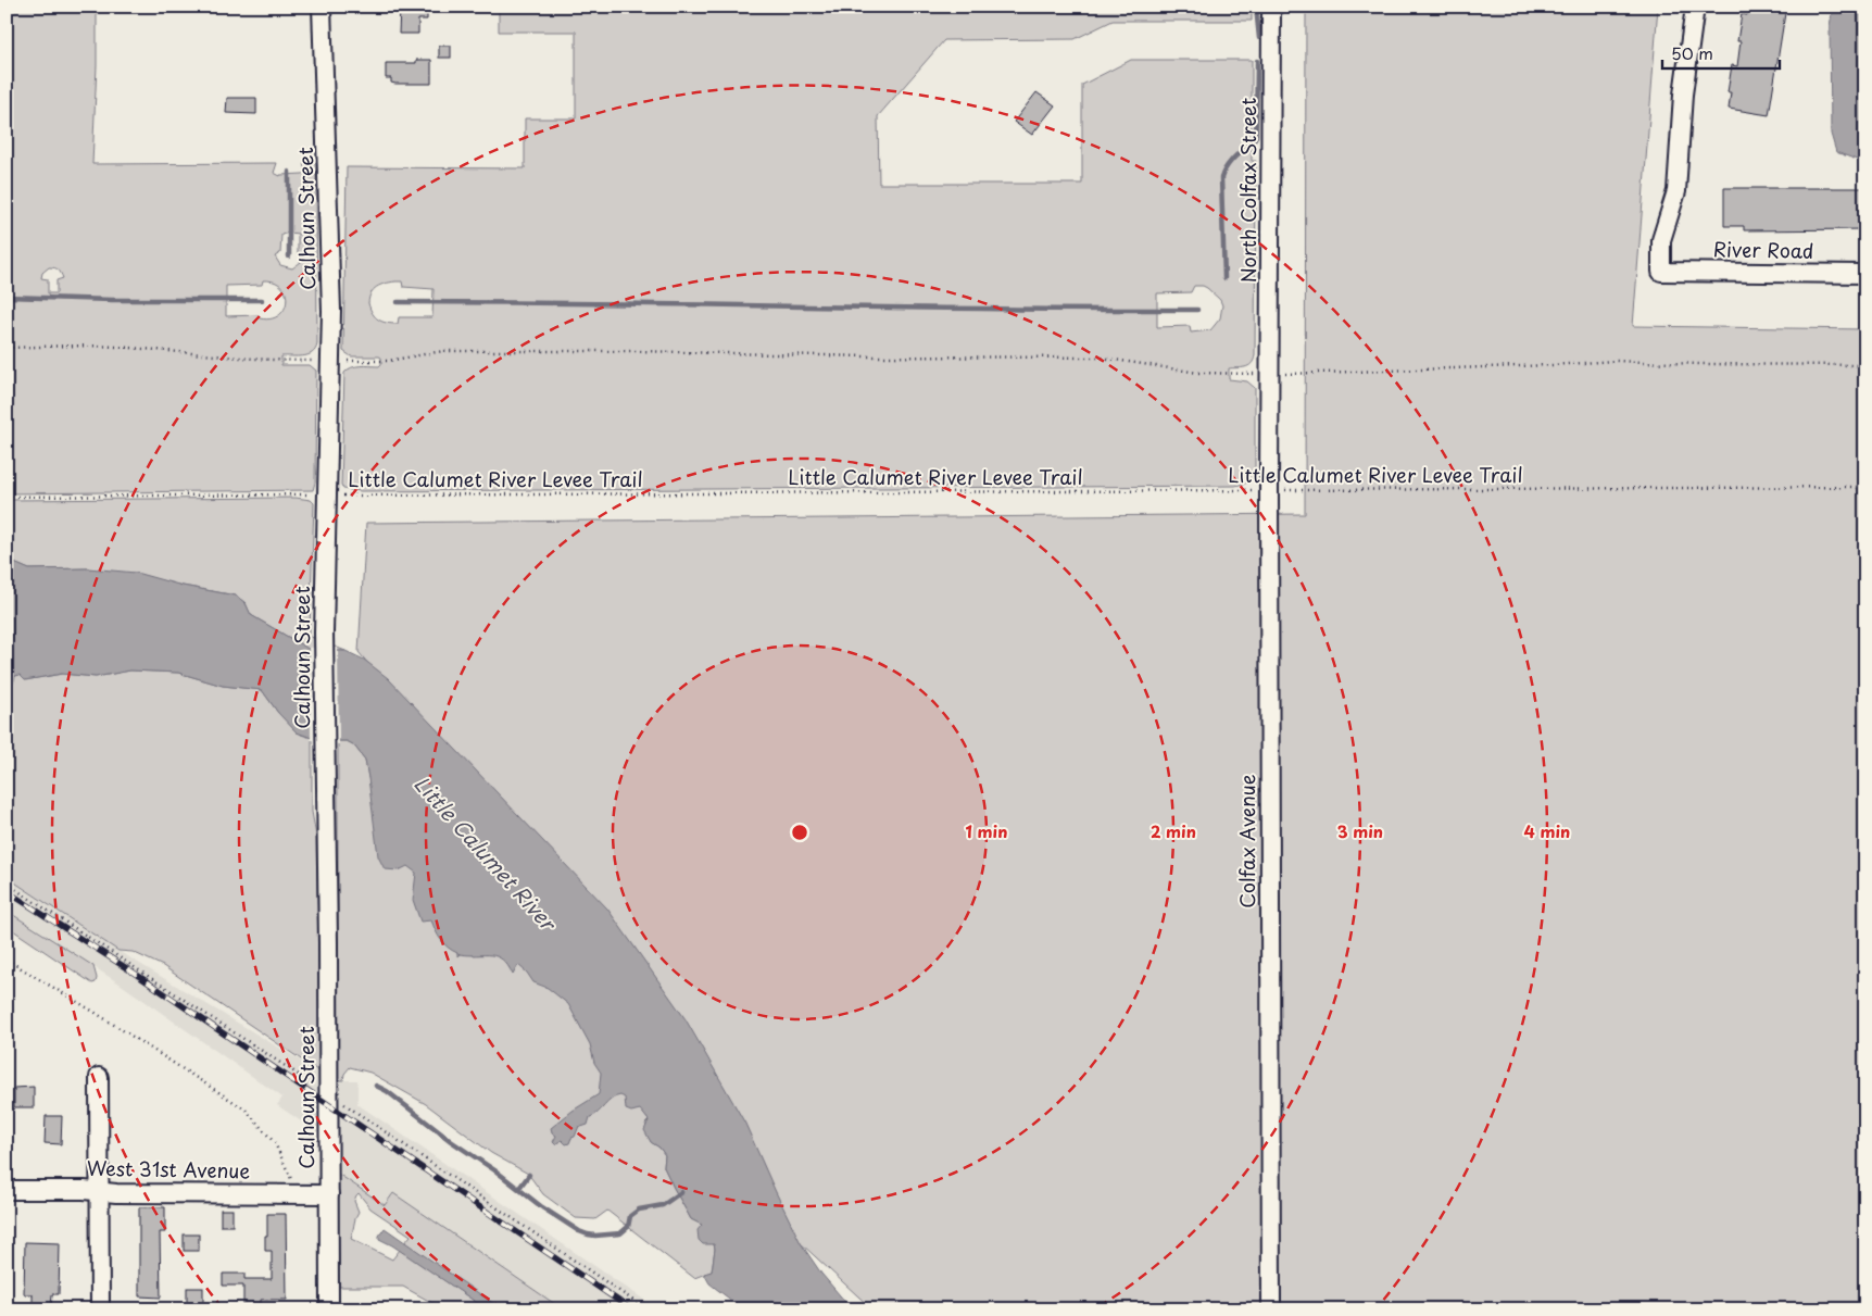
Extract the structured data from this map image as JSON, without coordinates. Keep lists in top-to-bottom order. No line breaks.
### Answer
{"streets":{"street":["North Colfax Street","Calhoun Street","River Road","Colfax Avenue","West 31st Avenue"],"path":["Little Calumet River Levee Trail"]},"crossings":[["North Colfax Street","Colfax Avenue"],["Calhoun Street","Little Calumet River Levee Trail"],["Calhoun Street","West 31st Avenue"],["Little Calumet River Levee Trail","Colfax Avenue"]],"water":["Little Calumet River"],"scale_bar":"50 m","rings":["1 min","2 min","3 min","4 min"]}
